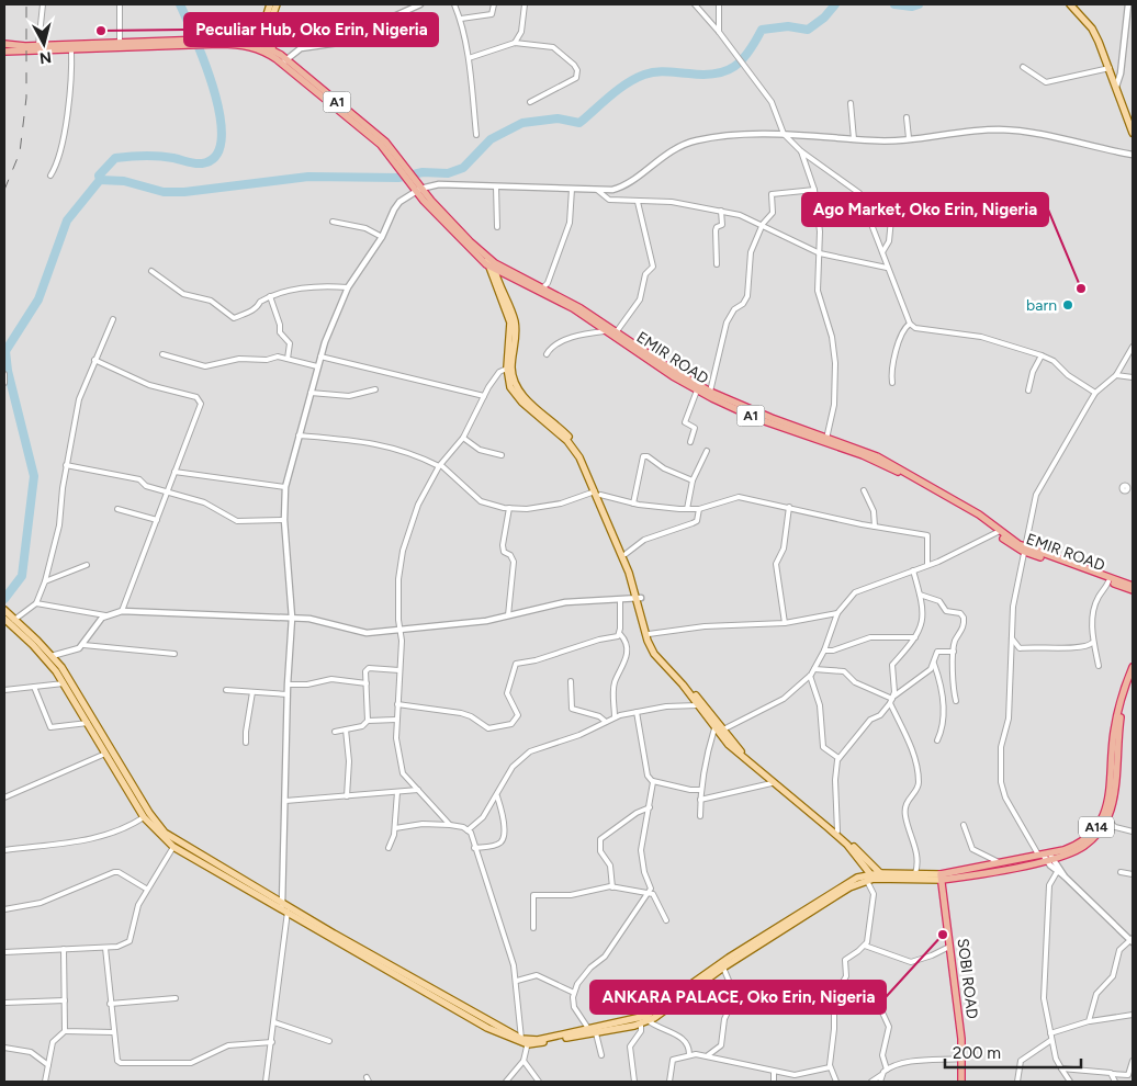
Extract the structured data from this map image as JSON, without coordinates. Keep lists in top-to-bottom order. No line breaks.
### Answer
{"streets":{"highway":["A1","EMIR ROAD","A14","SOBI ROAD"]},"crossings":[["A1","EMIR ROAD"],["A14","SOBI ROAD"]],"places":["Peculiar Hub, Oko Erin, Nigeria","Ago Market, Oko Erin, Nigeria","barn","ANKARA PALACE, Oko Erin, Nigeria"],"scale_bar":"200 m","north":"bottom"}
